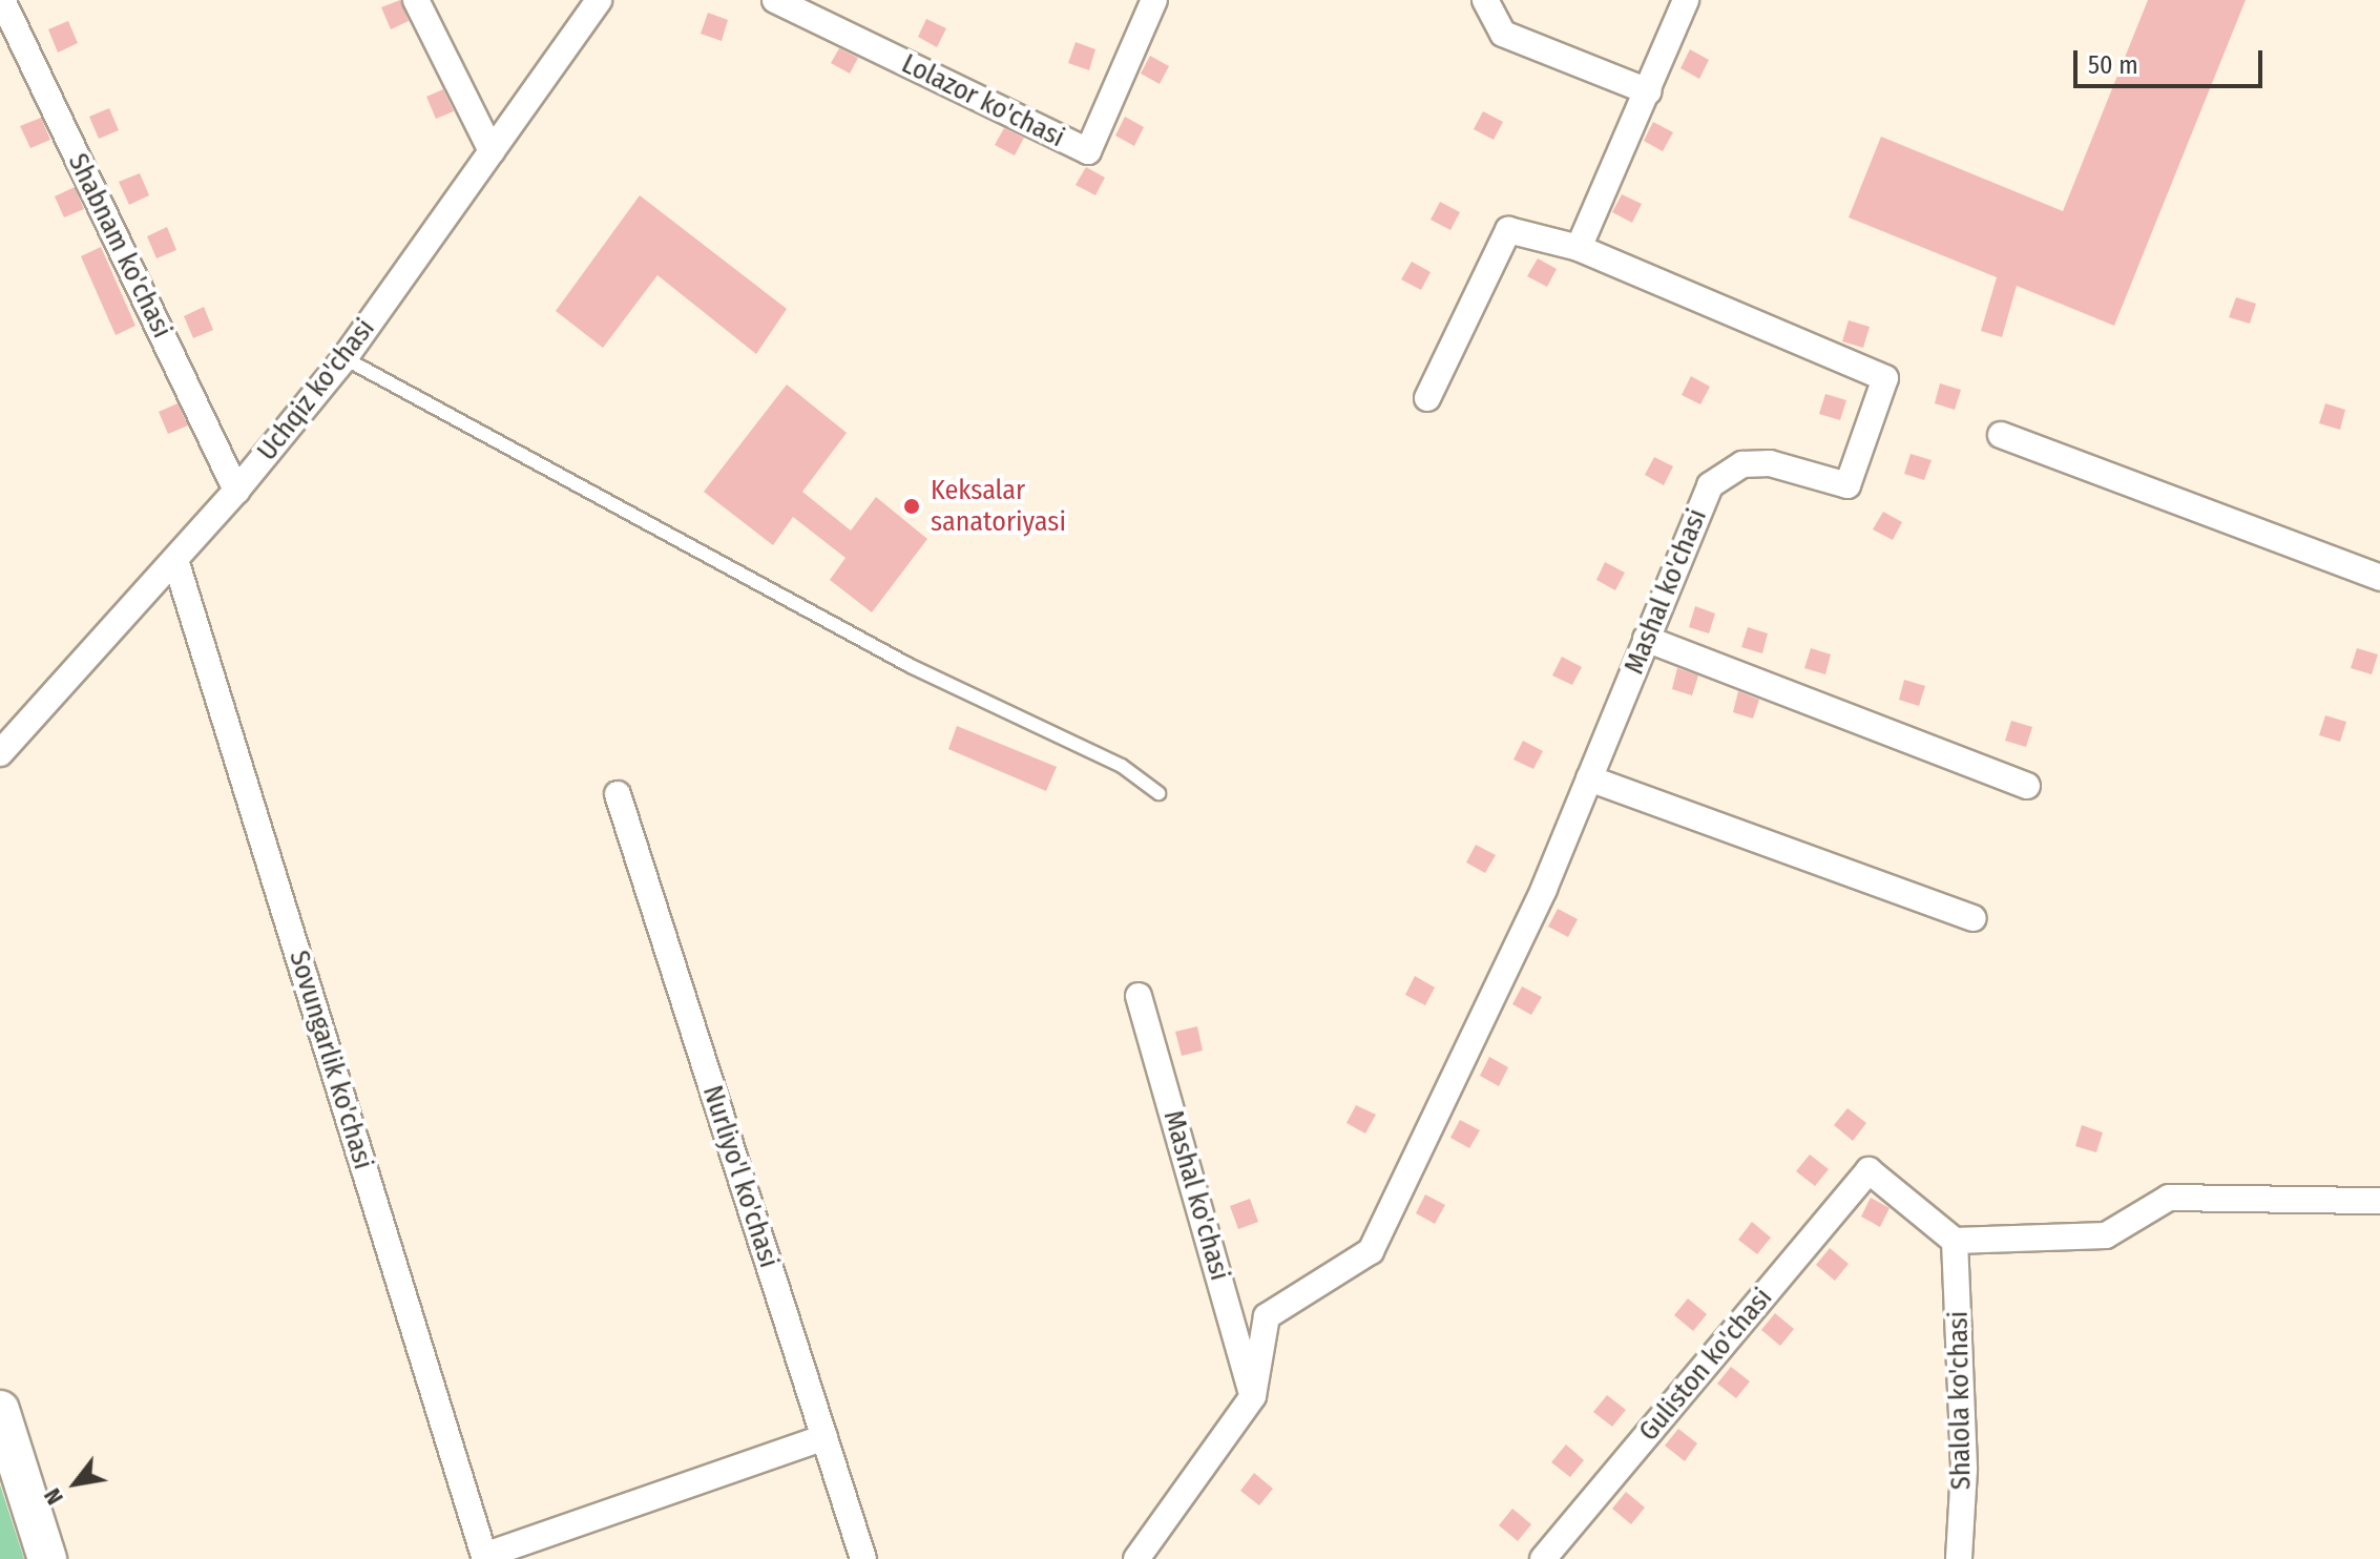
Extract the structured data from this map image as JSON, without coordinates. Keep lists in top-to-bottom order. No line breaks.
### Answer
{"streets":{"street":["Lolazor ko'chasi","Shabnam ko'chasi","Uchqiz ko'chasi","Mashal ko'chasi","Sovungarlik ko'chasi","Nurliyo'l ko'chasi","Guliston ko'chasi","Shalola ko'chasi"]},"crossings":[["Shabnam ko'chasi","Uchqiz ko'chasi"],["Uchqiz ko'chasi","Sovungarlik ko'chasi"],["Guliston ko'chasi","Shalola ko'chasi"]],"places":["Keksalar sanatoriyasi"],"scale_bar":"50 m","north":"bottom left"}
